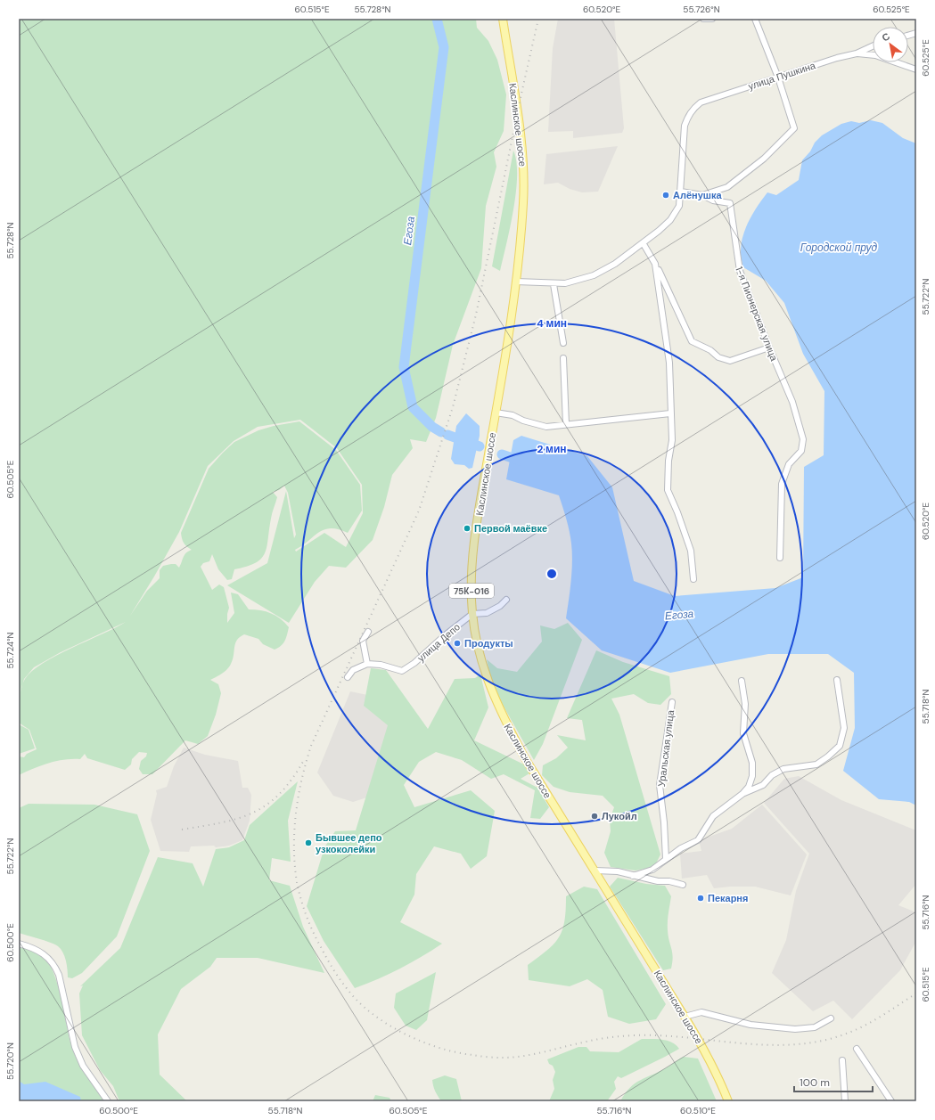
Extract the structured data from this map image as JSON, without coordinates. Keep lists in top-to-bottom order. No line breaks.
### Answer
{"streets":{"main road":["Каслинское шоссе","75К-016"],"street":["улица Пушкина","1-я Пионерская улица","улица Депо","Уральская улица"]},"crossings":[["Каслинское шоссе","улица Депо"]],"water":["Егоза","Городской пруд"],"places":["Алёнушка","Первой маёвке","Продукты","Лукойл","Бывшее депо узкоколейки","Пекарня"],"scale_bar":"100 m","north":"top left","coordinates":["60.515°E","55.728°N","60.520°E","55.726°N","60.525°E","55.722°N","60.505°E","55.724°N","55.718°N","55.716°N","60.500°E","55.720°N","60.510°E"],"rings":["4 мин","2 мин"]}
